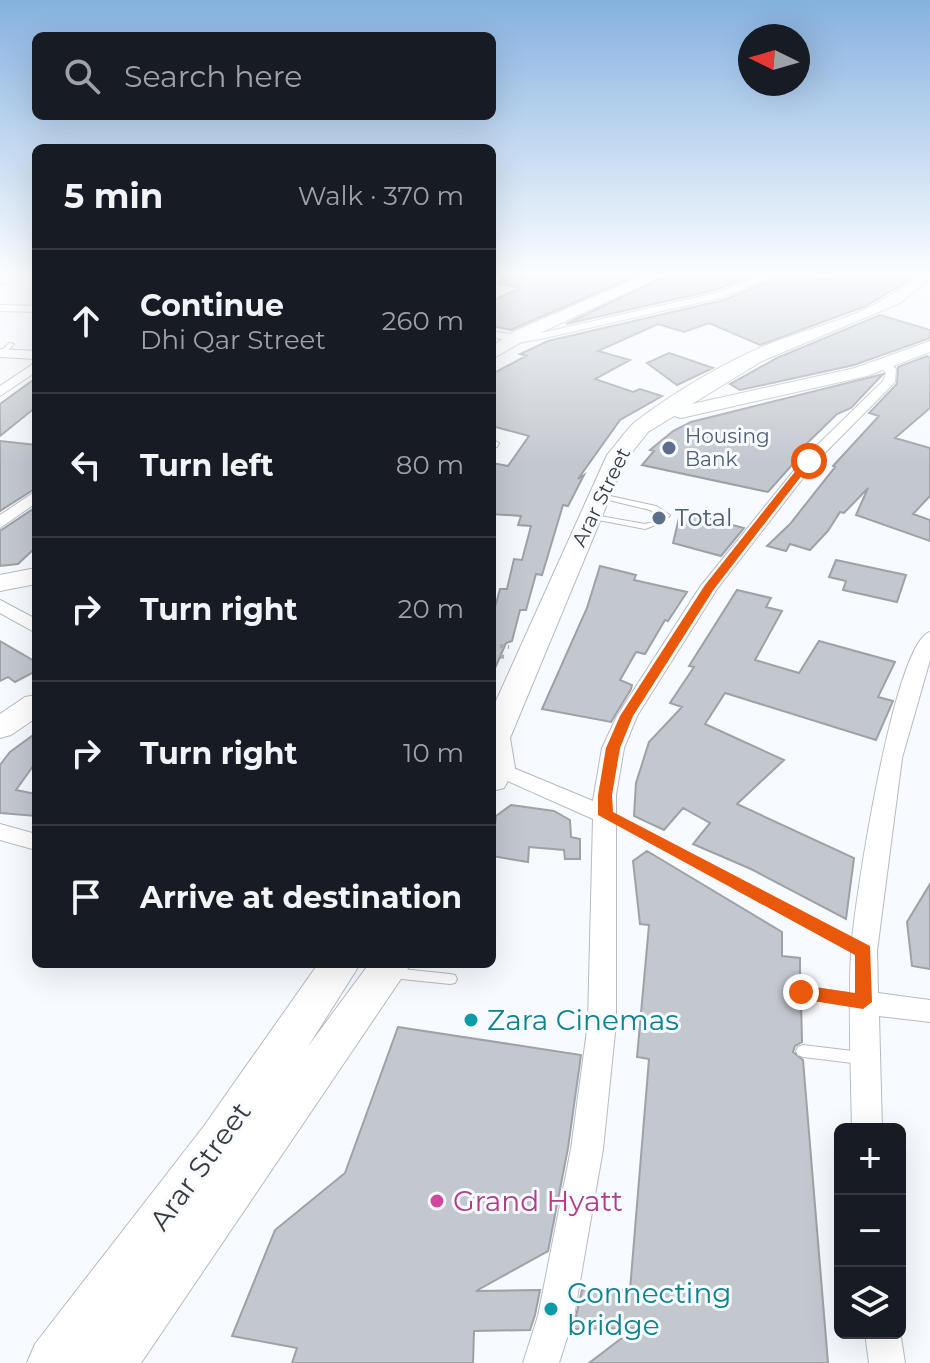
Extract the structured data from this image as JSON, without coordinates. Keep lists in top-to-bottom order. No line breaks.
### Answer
{"streets":{"main road":["Arar Street"]},"places":["Housing Bank","Total","Zara Cinemas","Grand Hyatt","Connecting bridge"],"north":"left","page":{"search":"Search here","heading":["5 min","Walk · 370 m"],"list":[["Continue","Dhi Qar Street","260 m"],["Turn left","80 m"],["Turn right","20 m"],["Turn right","10 m"],"Arrive at destination"],"map_buttons":["+","−"]}}
